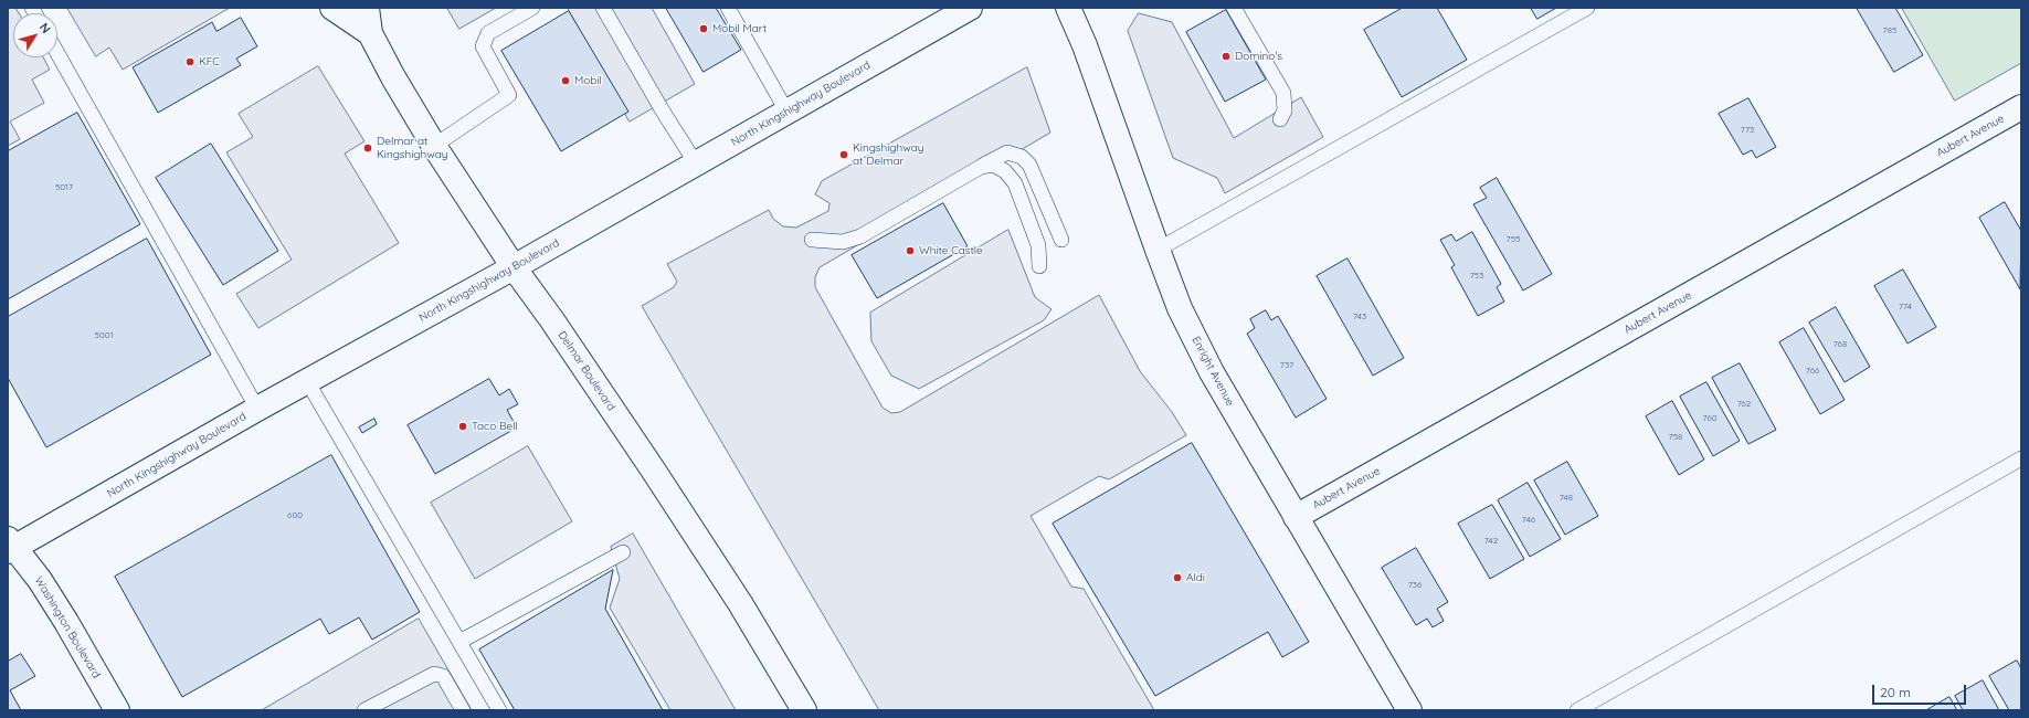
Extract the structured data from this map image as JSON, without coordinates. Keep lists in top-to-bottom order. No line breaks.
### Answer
{"streets":{"main road":["North Kingshighway Boulevard","Aubert Avenue","Delmar Boulevard","Enright Avenue","Washington Boulevard"]},"crossings":[["North Kingshighway Boulevard","Delmar Boulevard"],["North Kingshighway Boulevard","Washington Boulevard"],["Aubert Avenue","Enright Avenue"]],"places":["Mobil Mart","Domino's","KFC","Mobil","Delmar at Kingshighway","Kingshighway at Delmar","White Castle","Taco Bell","Aldi"],"house_numbers":["785","773","5017","755","753","774","743","5001","768","737","766","762","760","758","748","600","746","742","736"],"scale_bar":"20 m","north":"top right"}
